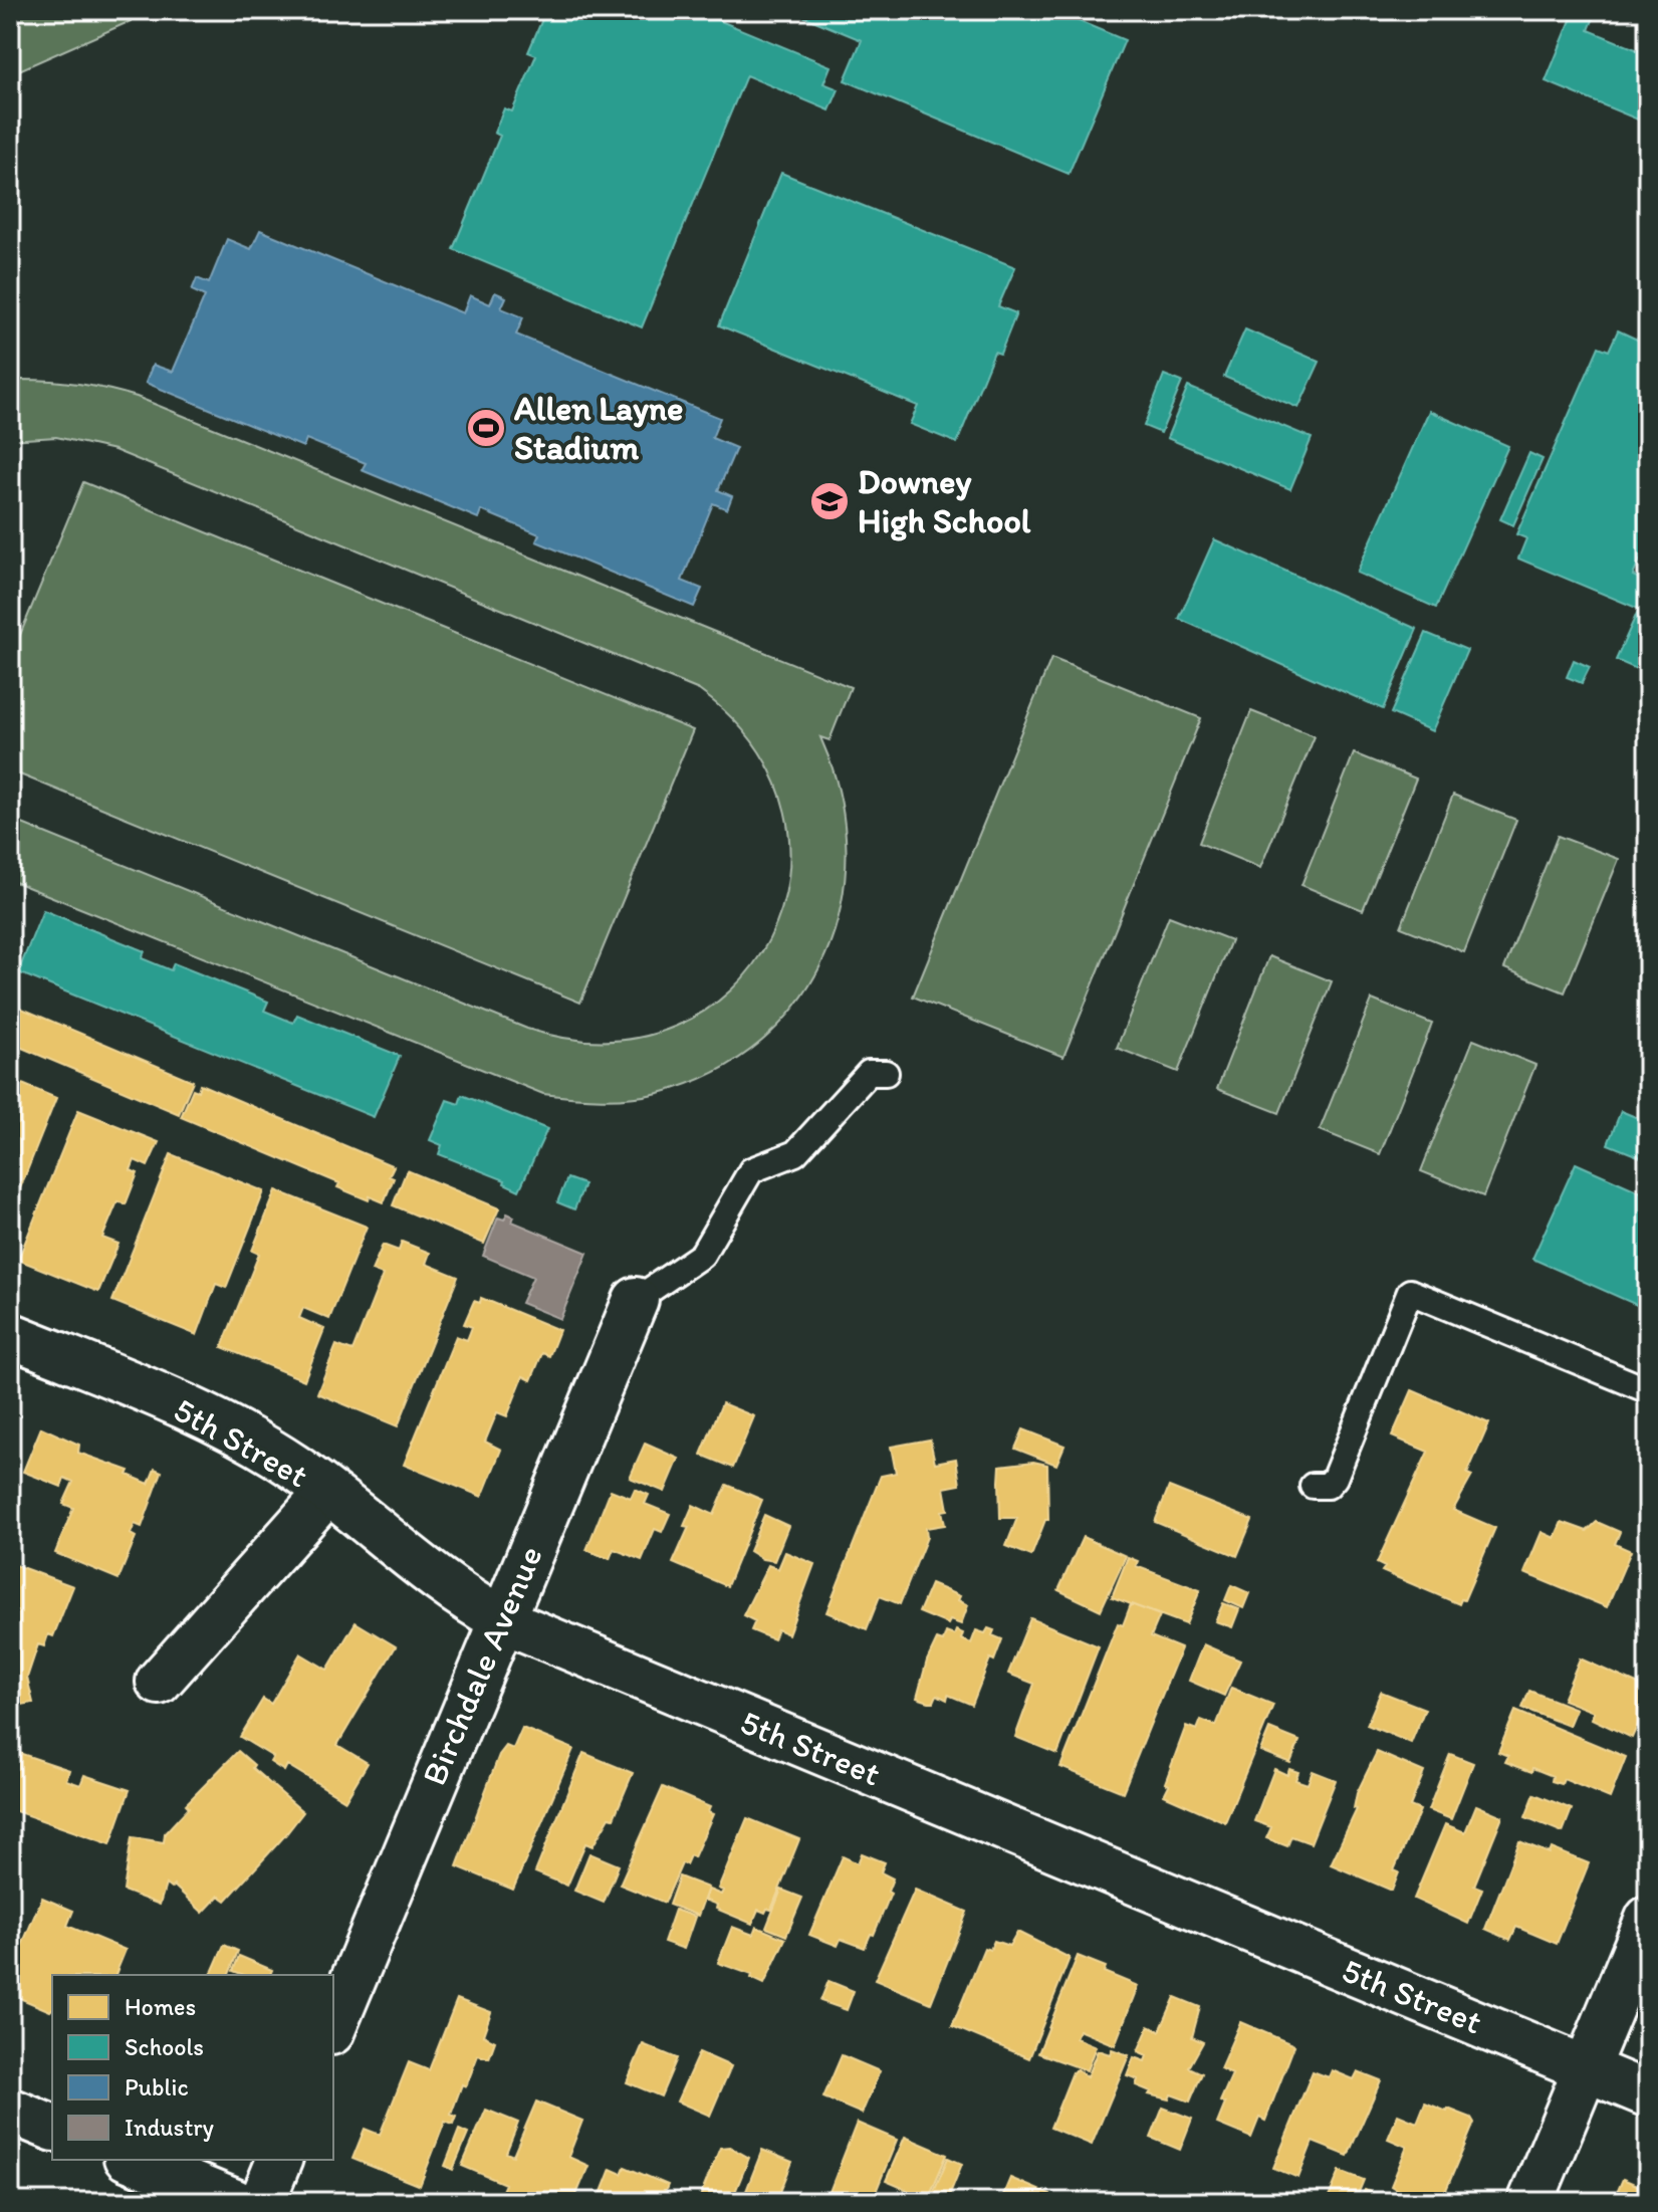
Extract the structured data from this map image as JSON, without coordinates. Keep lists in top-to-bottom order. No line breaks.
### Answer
{"streets":{"street":["5th Street","Birchdale Avenue"]},"crossings":[["5th Street","Birchdale Avenue"]],"places":{"sports":["Allen Layne Stadium"],"school or university":["Downey High School"]},"legend":["Homes","Schools","Public","Industry"]}
